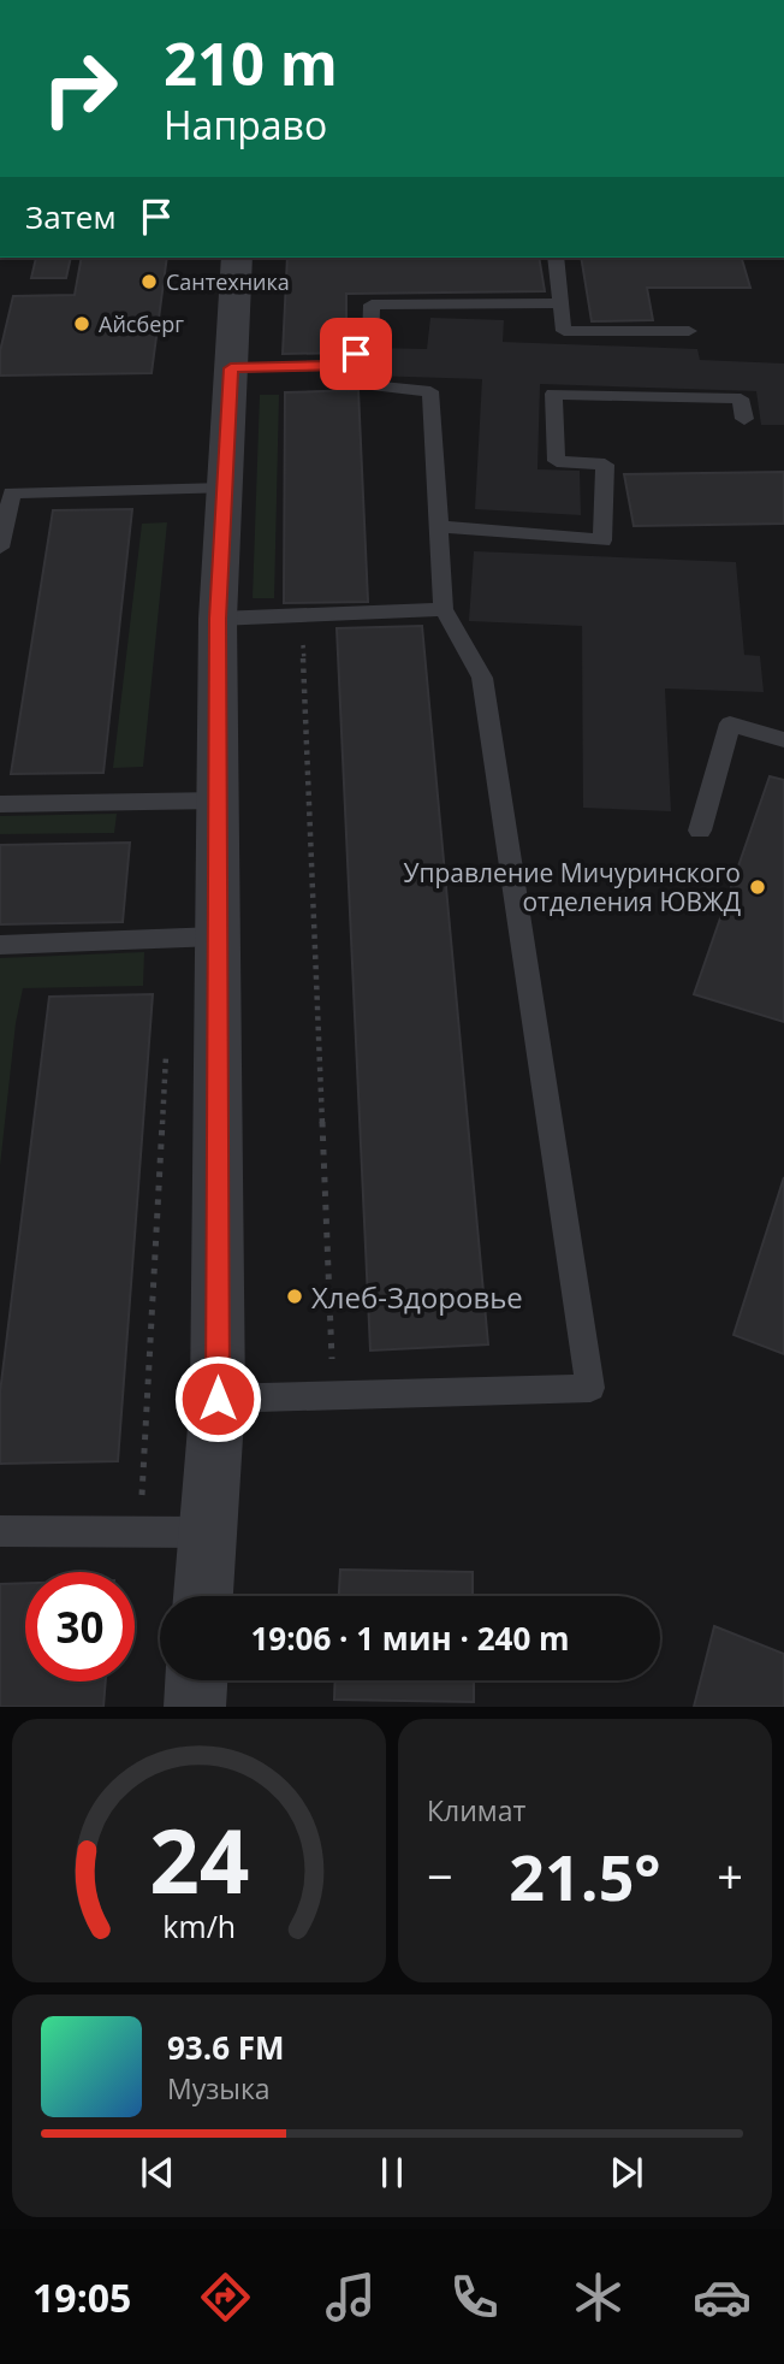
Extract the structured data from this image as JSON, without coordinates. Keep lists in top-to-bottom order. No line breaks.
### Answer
{"places":["Сантехника","Айсберг","Управление Мичуринского отделения ЮВЖД","Хлеб-Здоровье"],"page":{"turn":["210 m","Направо"],"then":"Затем","limit":"30","trip":"19:06 · 1 мин · 240 m","tile":"Климат","heat":["−","21.5°","+"],"song":["93.6 FM","Музыка"],"tabs":"19:05","gauge":["24","km/h"]}}
